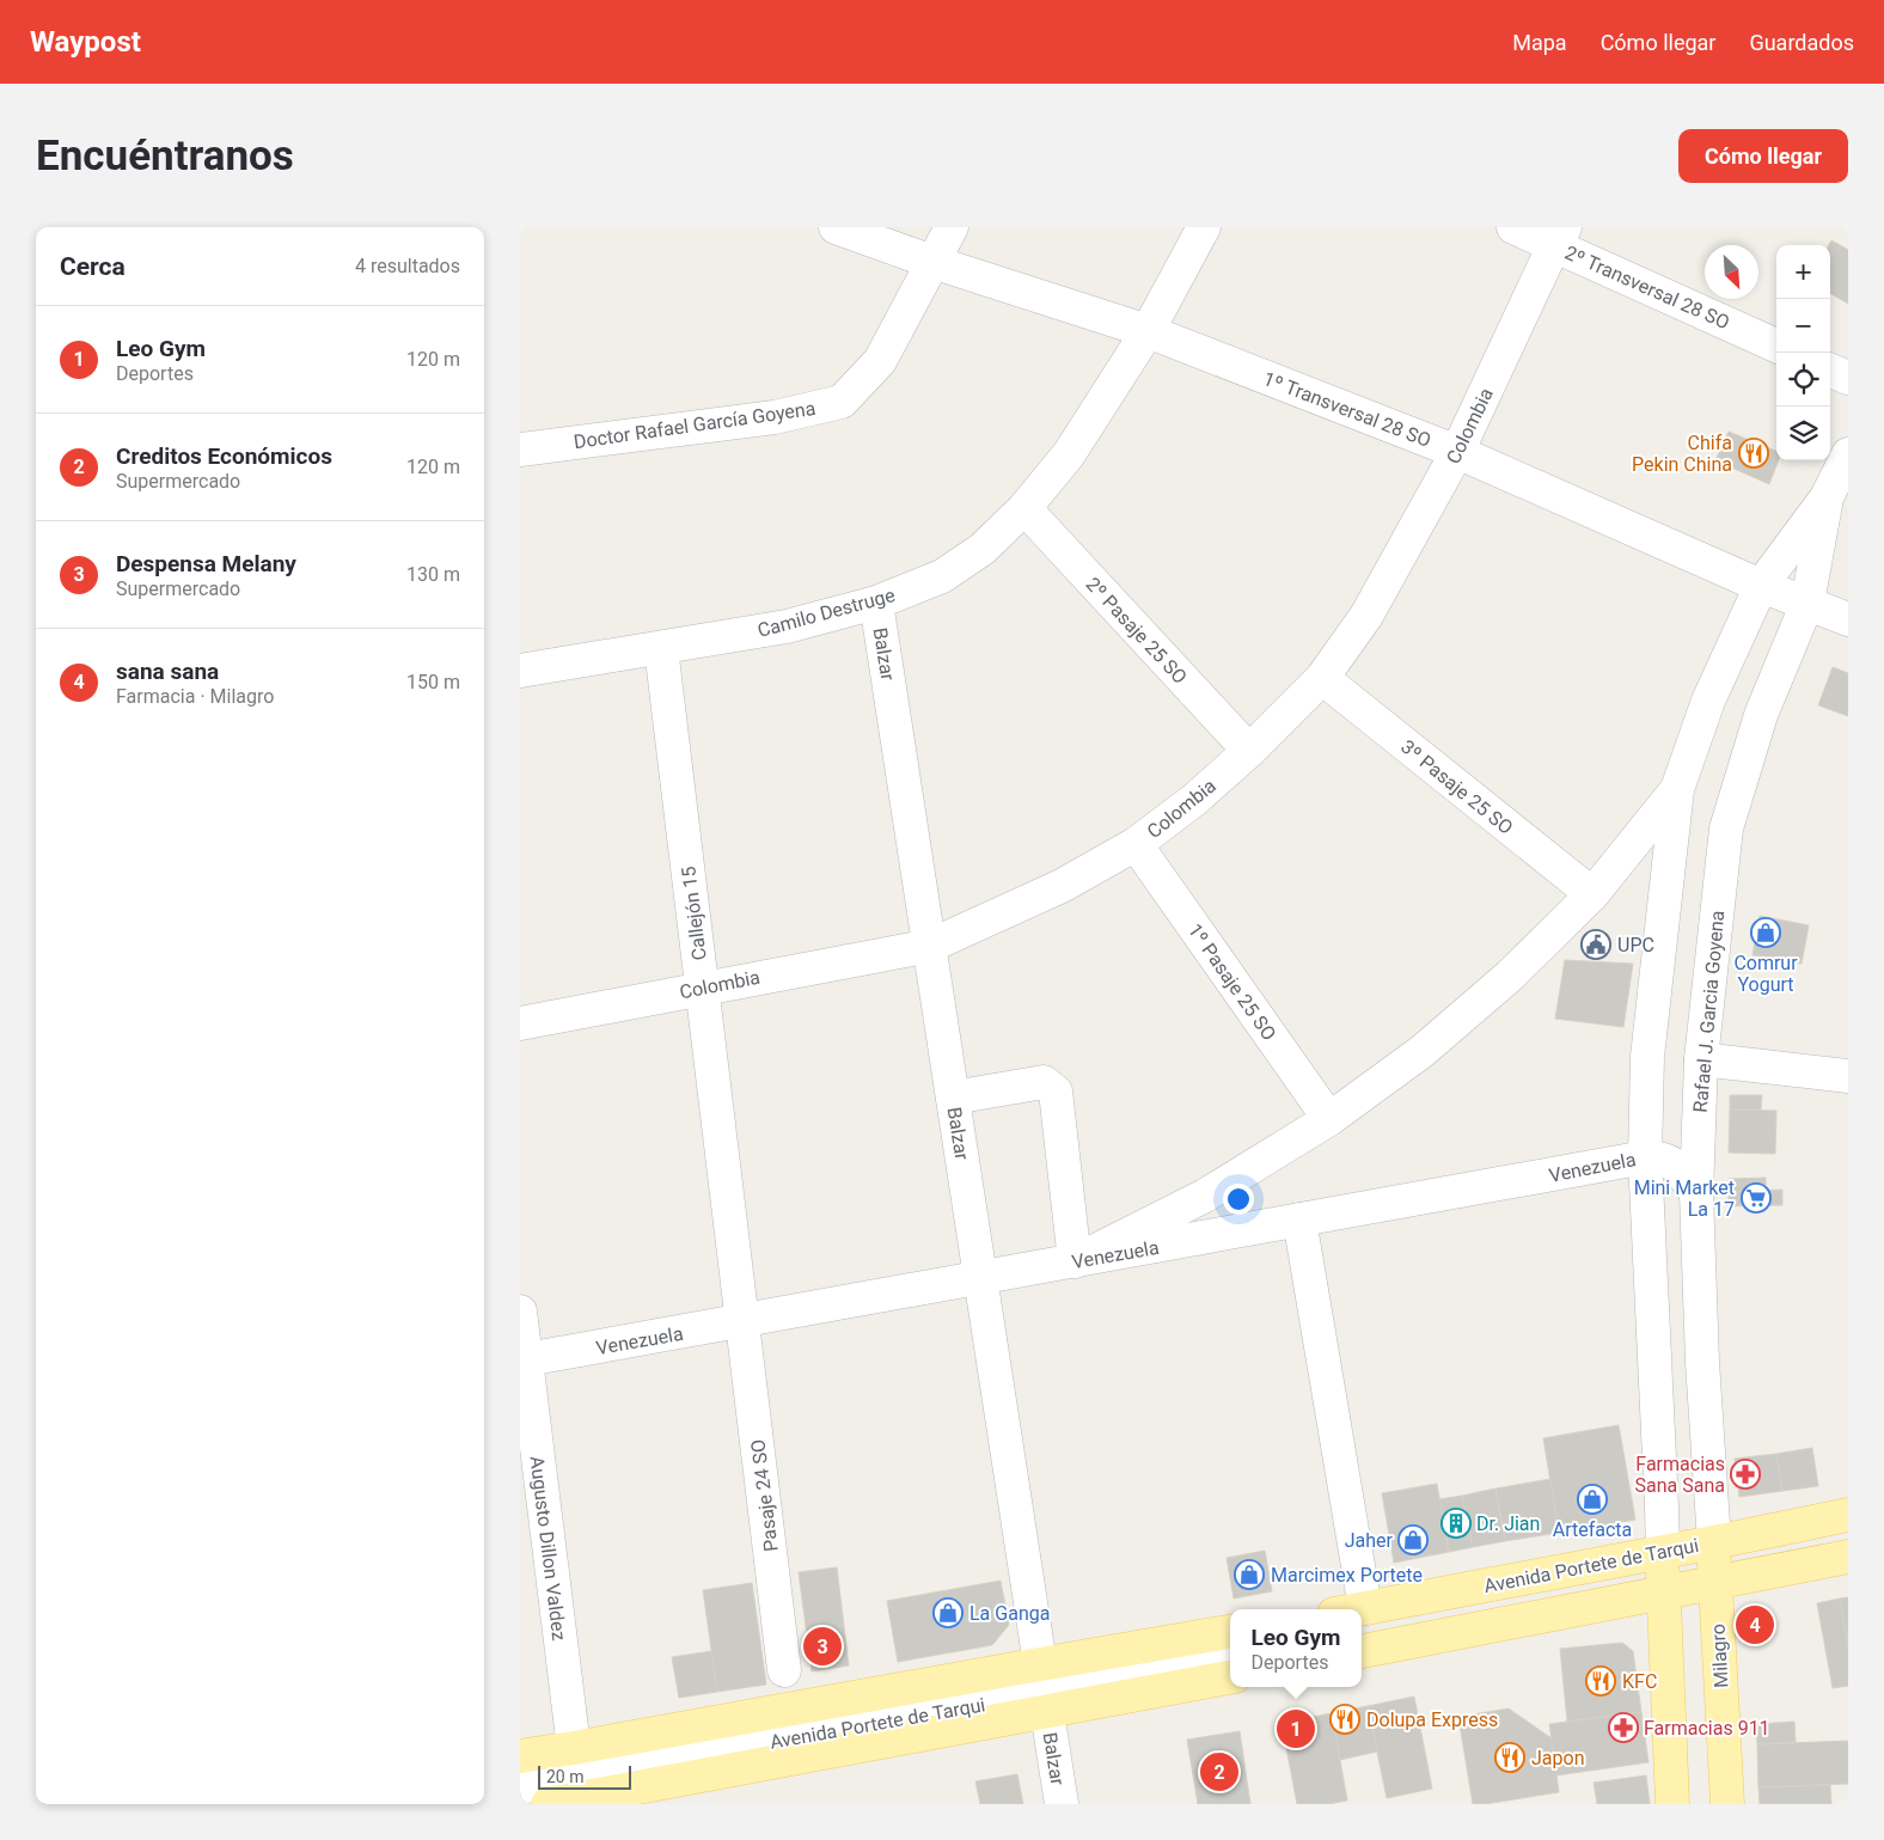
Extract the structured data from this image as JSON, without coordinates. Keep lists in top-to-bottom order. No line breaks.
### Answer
{"streets":{"main road":["Avenida Portete de Tarqui","Milagro"],"street":["2º Transversal 28 SO","1º Transversal 28 SO","Doctor Rafael García Goyena","Colombia","Camilo Destruge","2º Pasaje 25 SO","Balzar","3º Pasaje 25 SO","Callejón 15","1º Pasaje 25 SO","Rafael J. Garcia Goyena","Venezuela","Pasaje 24 SO","Augusto Dillon Valdez"]},"crossings":[["2º Transversal 28 SO","Colombia"],["1º Transversal 28 SO","Doctor Rafael García Goyena"],["1º Transversal 28 SO","Colombia"],["1º Transversal 28 SO","Camilo Destruge"],["1º Transversal 28 SO","Rafael J. Garcia Goyena"],["Colombia","2º Pasaje 25 SO"],["Colombia","Balzar"],["Colombia","3º Pasaje 25 SO"],["Colombia","Callejón 15"],["Colombia","1º Pasaje 25 SO"],["Camilo Destruge","2º Pasaje 25 SO"],["Camilo Destruge","Balzar"],["Camilo Destruge","Callejón 15"],["Balzar","Venezuela"],["Balzar","Avenida Portete de Tarqui"],["Callejón 15","Venezuela"],["Callejón 15","Pasaje 24 SO"],["Rafael J. Garcia Goyena","Venezuela"],["Rafael J. Garcia Goyena","Avenida Portete de Tarqui"],["Rafael J. Garcia Goyena","Milagro"],["Venezuela","Pasaje 24 SO"],["Venezuela","Augusto Dillon Valdez"],["Augusto Dillon Valdez","Avenida Portete de Tarqui"],["Avenida Portete de Tarqui","Milagro"]],"places":{"restaurant":["Chifa Pekin China","KFC","Dolupa Express","Japon"],"shop":["Comrur Yogurt","Artefacta","Jaher","Marcimex Portete","La Ganga"],"public building":["UPC"],"supermarket":["Mini Market La 17"],"pharmacy":["Farmacias Sana Sana","Farmacias 911"],"building":["Dr. Jian"]},"scale_bar":"20 m","north":"bottom right","page":{"header":"Waypost","nav":["Mapa","Cómo llegar","Guardados"],"buttons":"Cómo llegar","title":"Encuéntranos","heading":["Cerca","4 resultados"],"map_buttons":["+","−"],"list":[{"mark":"1","name":"Leo Gym","note":"Deportes","value":"120 m"},{"mark":"2","name":"Creditos Económicos","note":"Supermercado","value":"120 m"},{"mark":"3","name":"Despensa Melany","note":"Supermercado","value":"130 m"},{"mark":"4","name":"sana sana","note":"Farmacia · Milagro","value":"150 m"}],"pins":["4","3","1","2"],"popup":["Leo Gym","Deportes"],"scale":"20 m"}}
